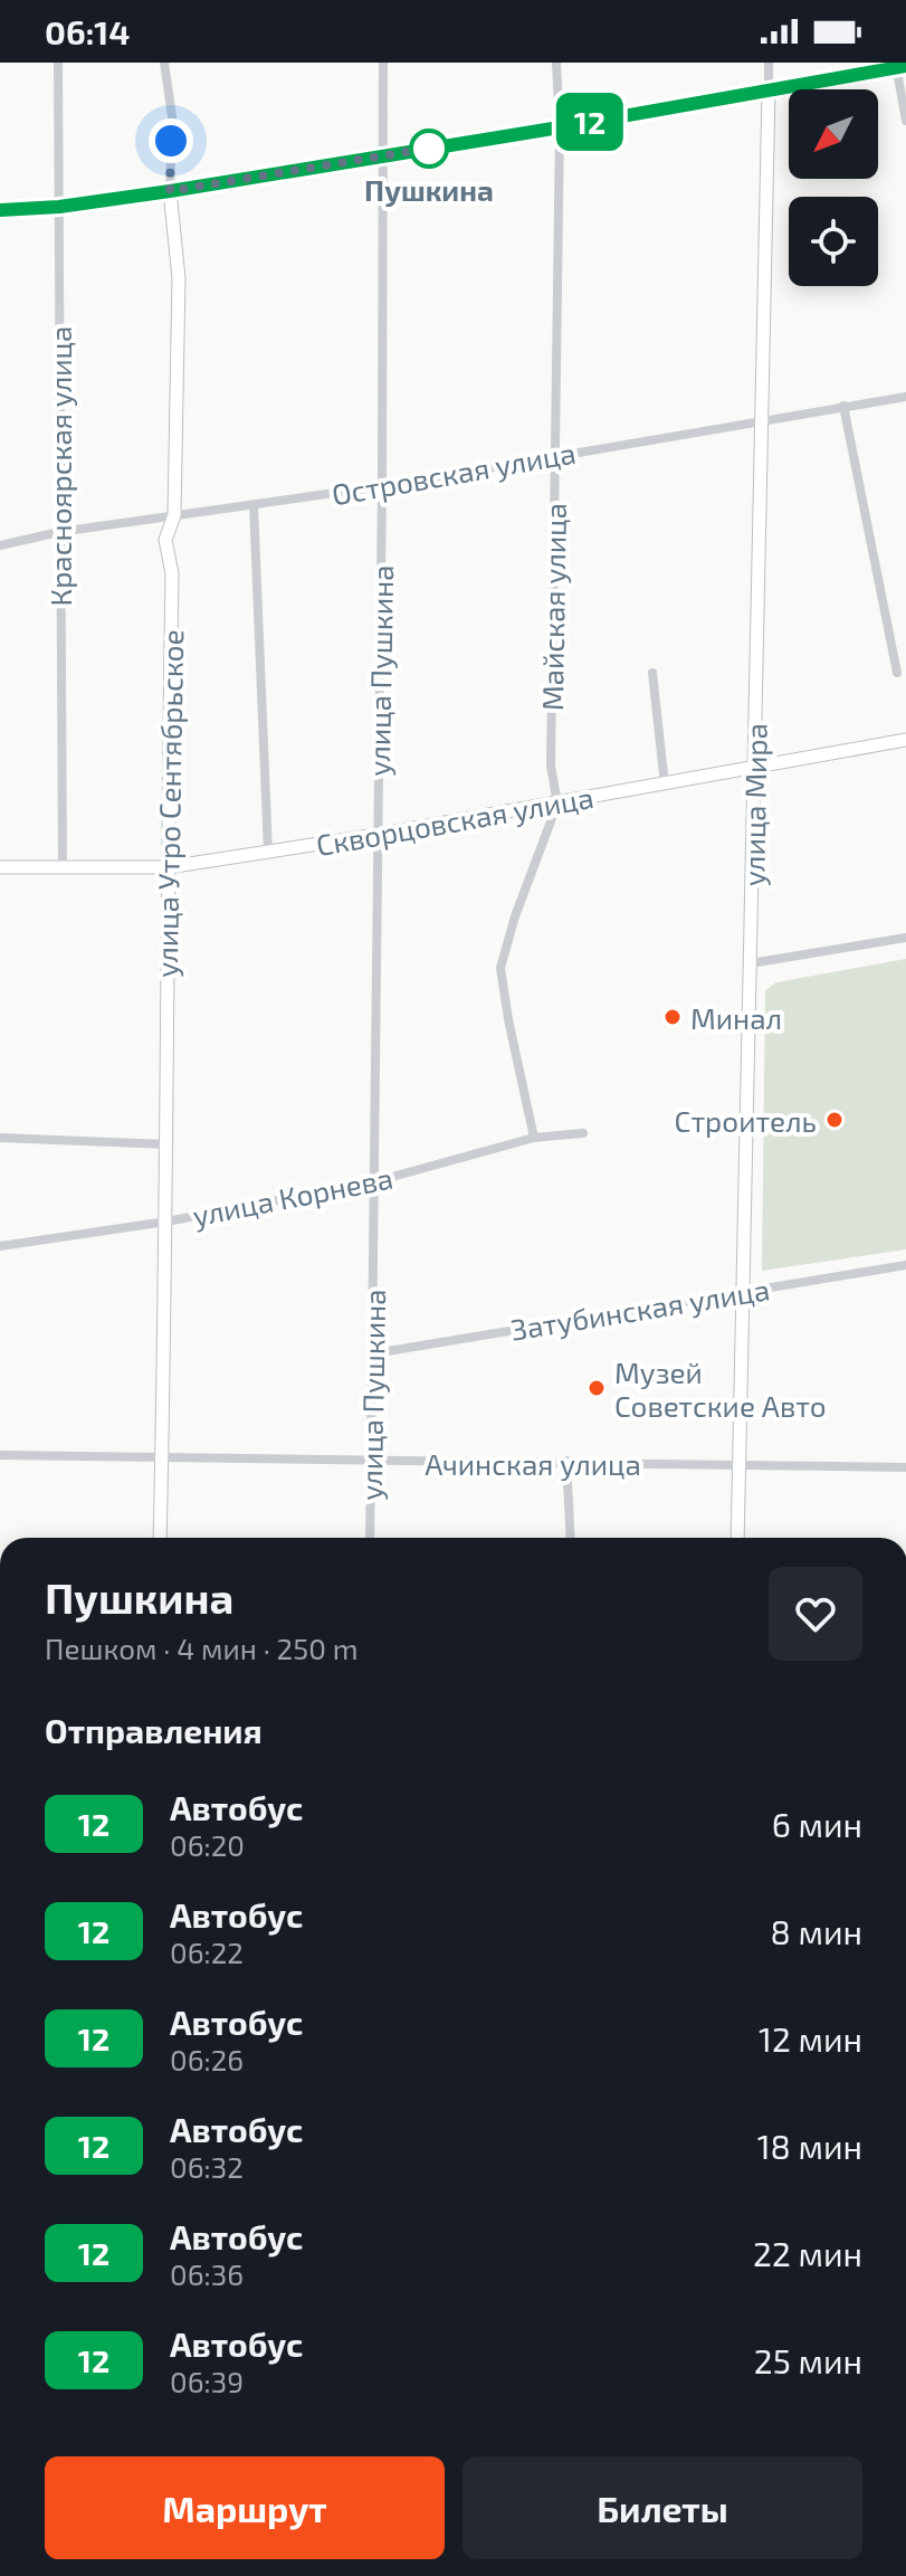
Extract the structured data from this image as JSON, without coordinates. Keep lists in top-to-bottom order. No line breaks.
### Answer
{"streets":{"street":["Красноярская улица","Островская улица","Майская улица","улица Пушкина","улица Утро Сентябрьское","улица Мира","Скворцовская улица","улица Корнева","Затубинская улица","Ачинская улица"]},"crossings":[["Красноярская улица","Островская улица"],["Красноярская улица","Скворцовская улица"],["Островская улица","Майская улица"],["Островская улица","улица Пушкина"],["Островская улица","улица Утро Сентябрьское"],["Островская улица","улица Мира"],["Майская улица","Скворцовская улица"],["Майская улица","улица Корнева"],["улица Пушкина","Скворцовская улица"],["улица Пушкина","улица Корнева"],["улица Пушкина","Затубинская улица"],["улица Пушкина","Ачинская улица"],["улица Утро Сентябрьское","Скворцовская улица"],["улица Утро Сентябрьское","улица Корнева"],["улица Утро Сентябрьское","Ачинская улица"],["улица Мира","Скворцовская улица"],["улица Мира","Затубинская улица"],["улица Мира","Ачинская улица"]],"places":["Пушкина","Минал","Строитель","Музей Советские Авто"],"lines":["bus line 12"],"north":"bottom left","page":{"status":"06:14","on_map":"12","heading":[["Пушкина","Пешком · 4 мин · 250 m"],"Отправления"],"list":[{"mark":"12","name":"Автобус","note":"06:20","value":"6 мин"},{"mark":"12","name":"Автобус","note":"06:22","value":"8 мин"},{"mark":"12","name":"Автобус","note":"06:26","value":"12 мин"},{"mark":"12","name":"Автобус","note":"06:32","value":"18 мин"},{"mark":"12","name":"Автобус","note":"06:36","value":"22 мин"},{"mark":"12","name":"Автобус","note":"06:39","value":"25 мин"}],"buttons":["Маршрут","Билеты"]}}
